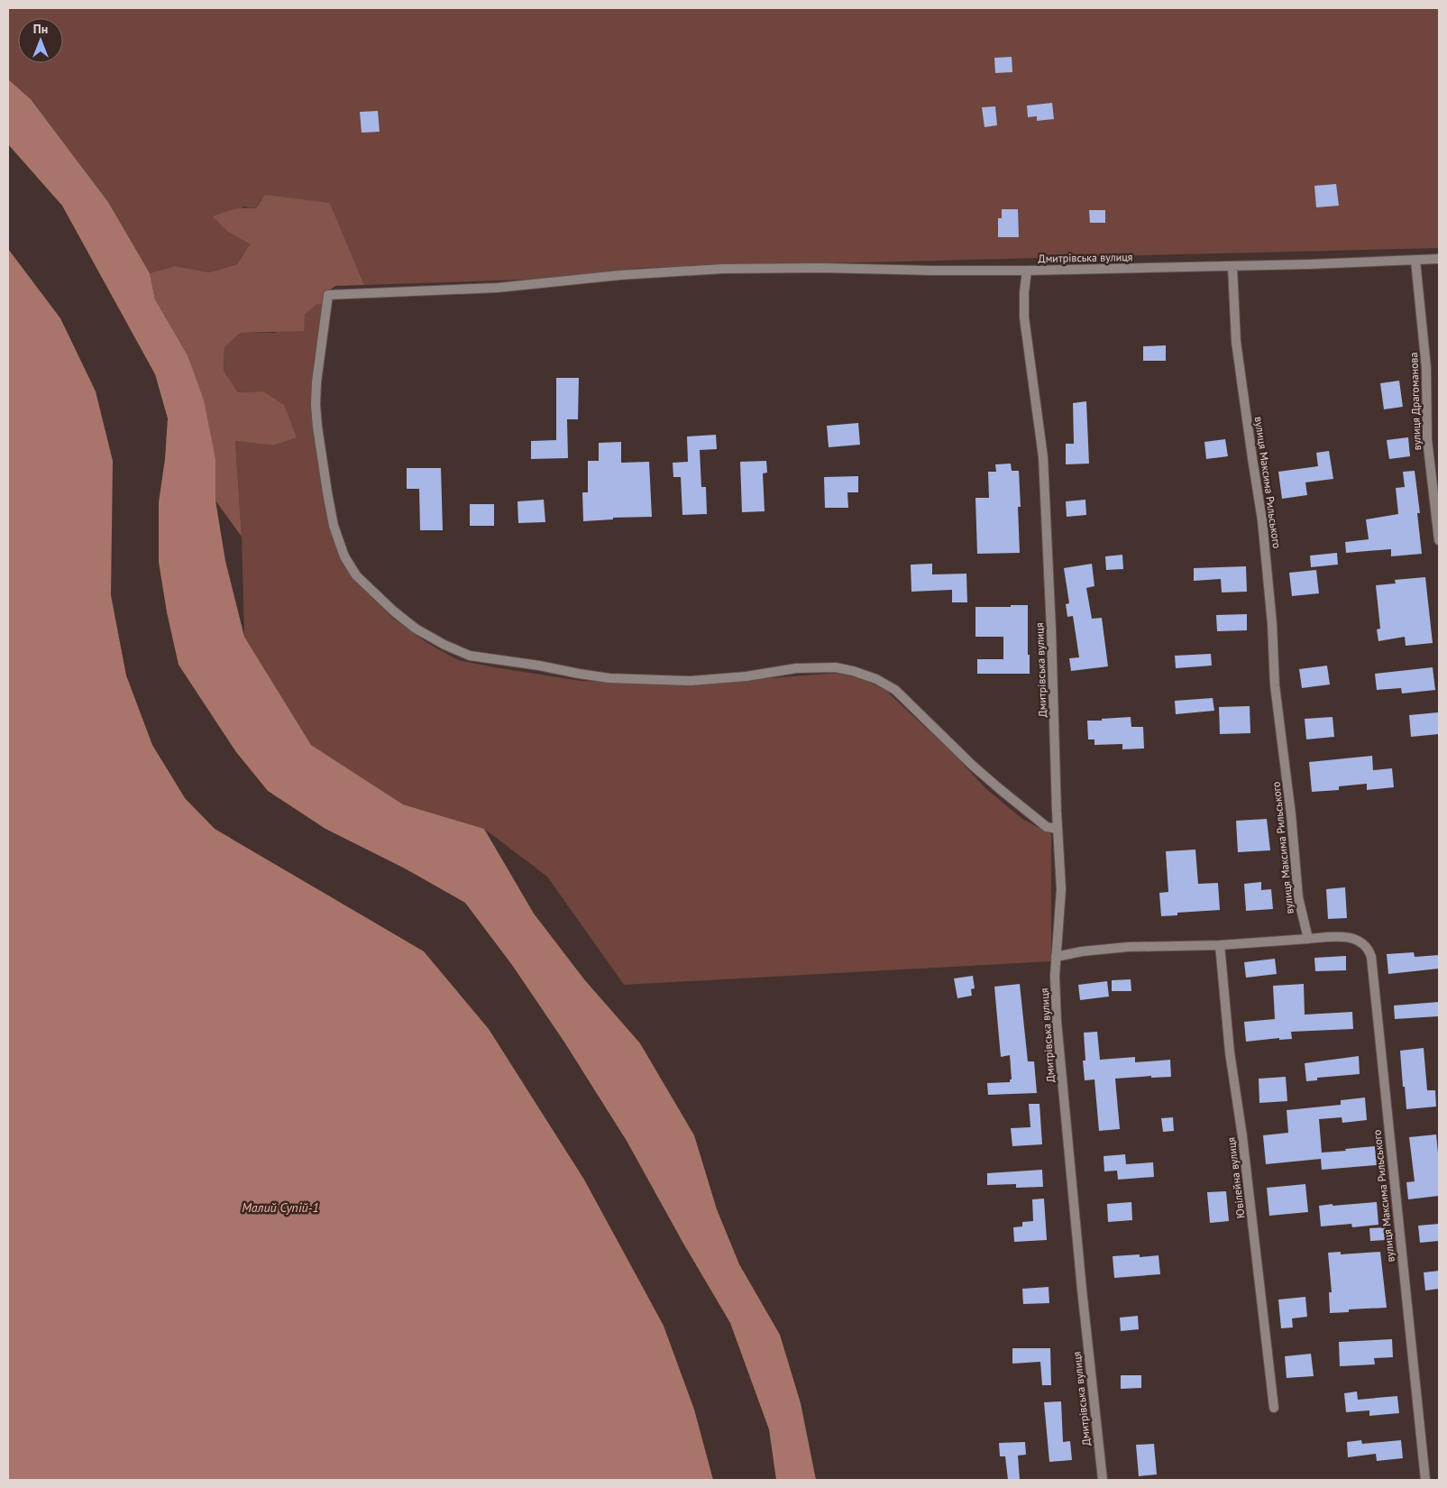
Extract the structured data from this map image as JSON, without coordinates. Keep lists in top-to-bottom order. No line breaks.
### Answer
{"streets":{"street":["Дмитрівська вулиця","вулиця Драгоманова","вулиця Максима Рильського","Ювілейна вулиця"]},"crossings":[["Дмитрівська вулиця","вулиця Драгоманова"],["Дмитрівська вулиця","вулиця Максима Рильського"]],"water":["Малий Супій-1"],"north":"top"}
